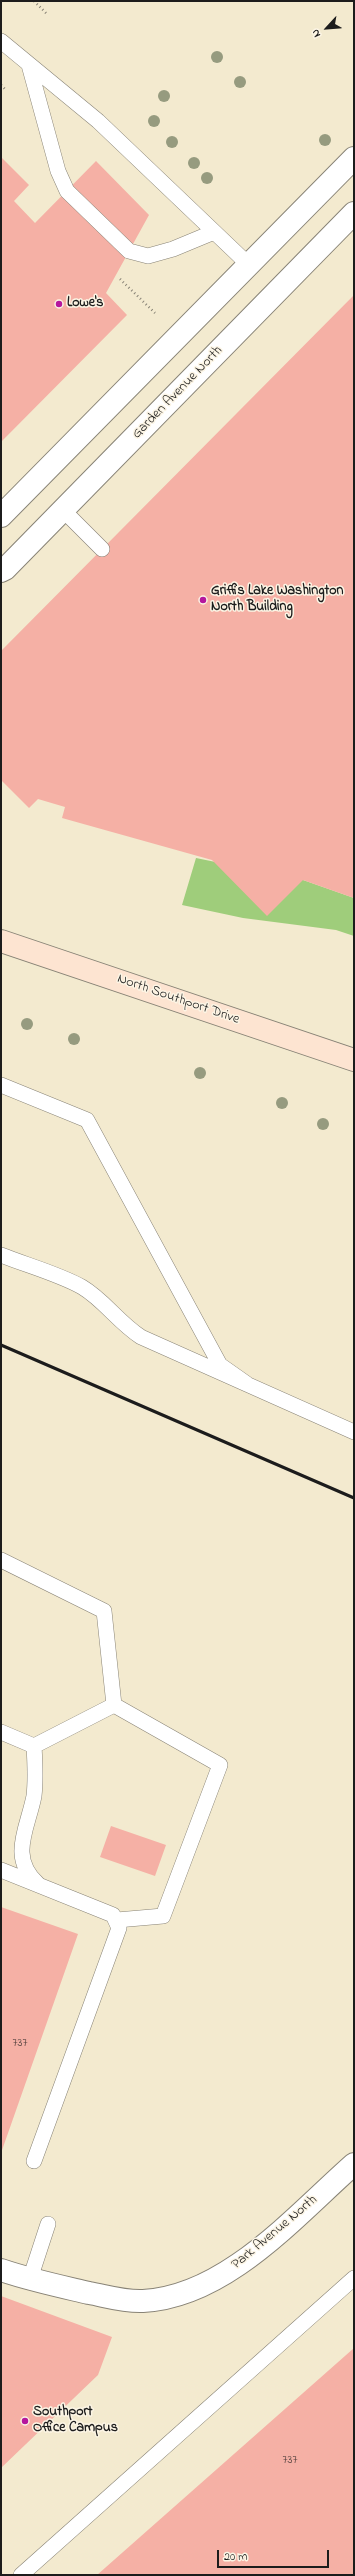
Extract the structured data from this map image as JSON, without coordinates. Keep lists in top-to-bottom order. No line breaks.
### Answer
{"streets":{"main road":["North Southport Drive"],"street":["Garden Avenue North","Park Avenue North"]},"places":["Lowe's","Griffis Lake Washington North Building","Southport Office Campus"],"house_numbers":["737","737"],"scale_bar":"20 m","north":"bottom left"}
